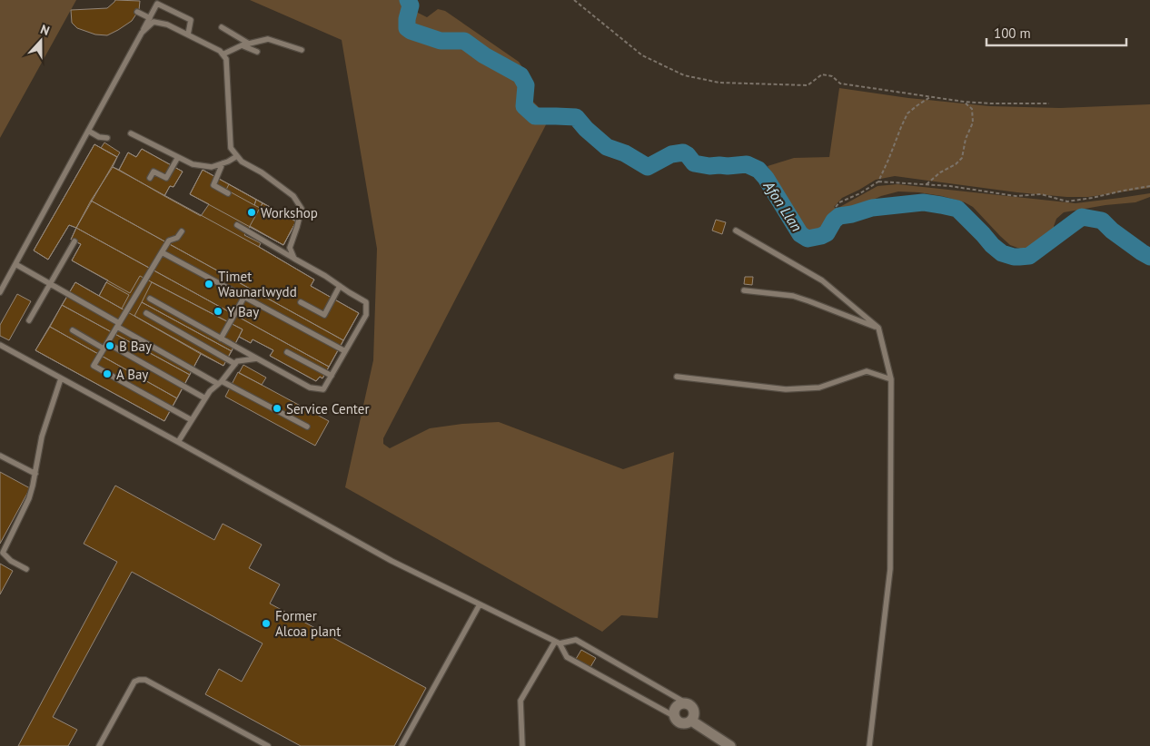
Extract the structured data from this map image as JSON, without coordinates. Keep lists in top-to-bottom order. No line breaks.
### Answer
{"water":["Afon Llan"],"places":["Workshop","Timet Waunarlwydd","Y Bay","B Bay","A Bay","Service Center","Former Alcoa plant"],"scale_bar":"100 m","north":"top"}
